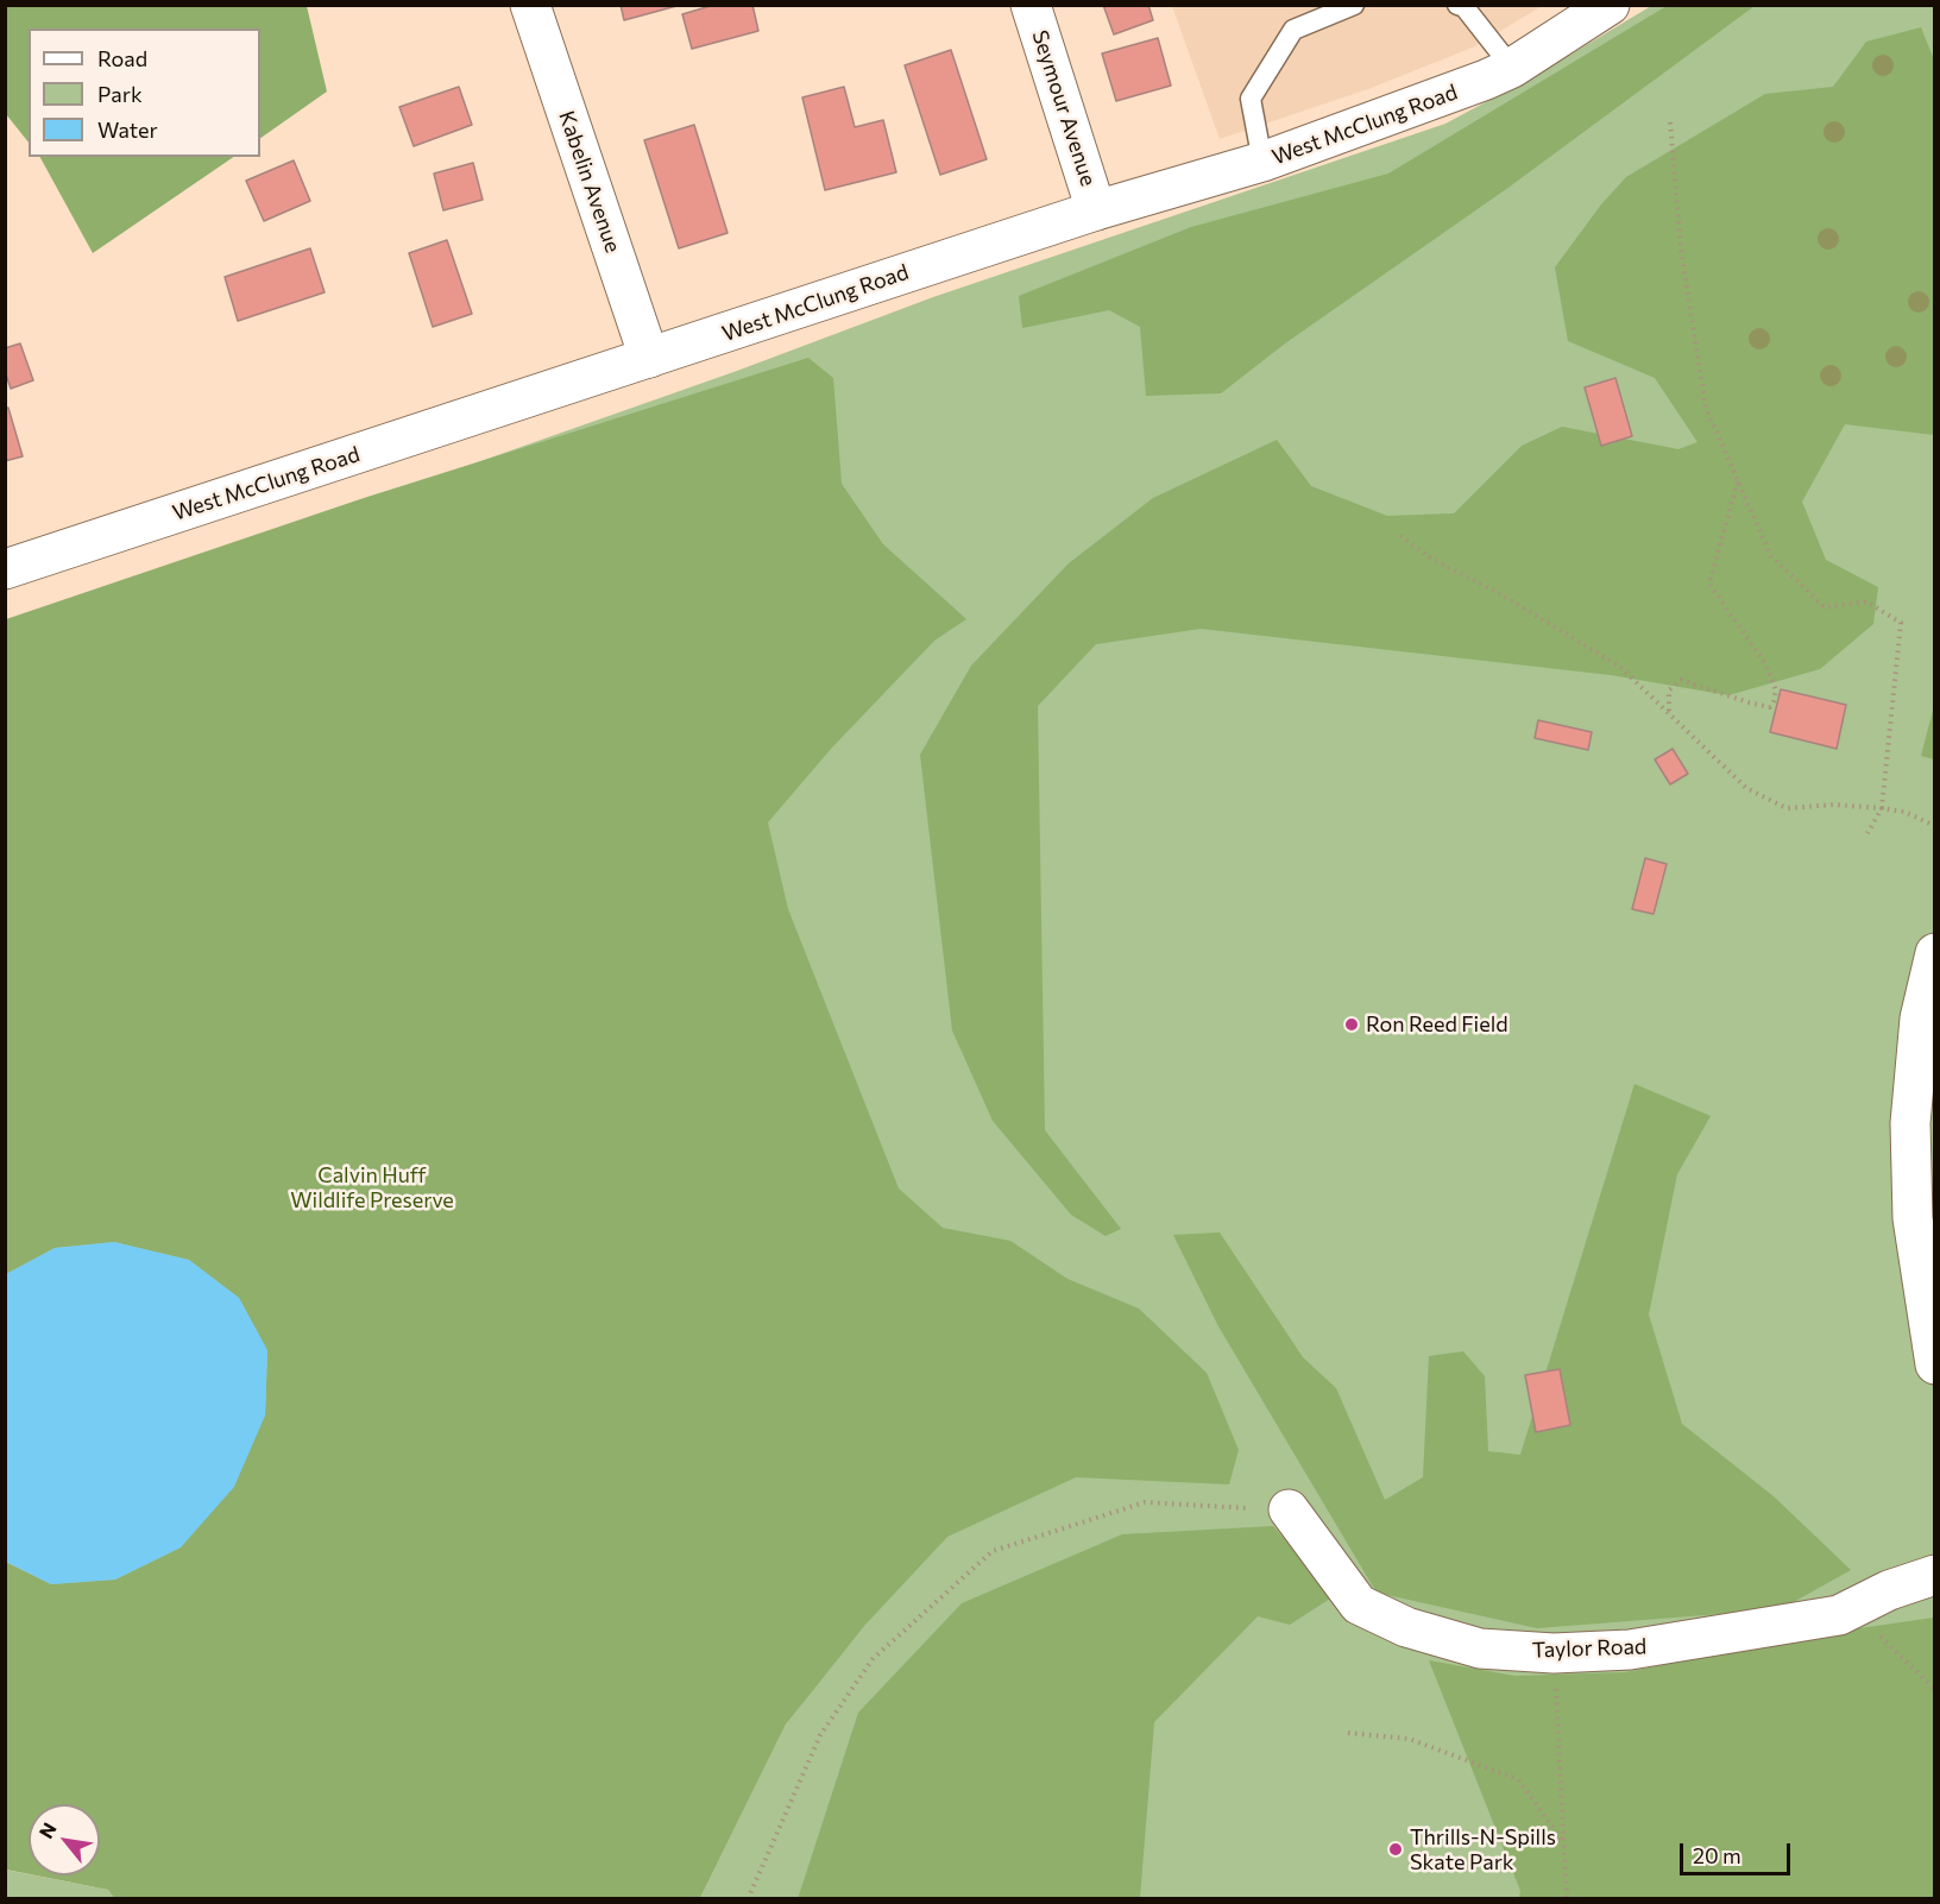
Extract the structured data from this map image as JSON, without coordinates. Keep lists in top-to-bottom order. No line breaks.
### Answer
{"streets":{"street":["Seymour Avenue","West McClung Road","Kabelin Avenue","Taylor Road"]},"crossings":[["Seymour Avenue","West McClung Road"],["West McClung Road","Kabelin Avenue"]],"parks":["Calvin Huff Wildlife Preserve"],"places":["Ron Reed Field","Thrills-N-Spills Skate Park"],"legend":["Road","Park","Water"],"scale_bar":"20 m","north":"top left"}
